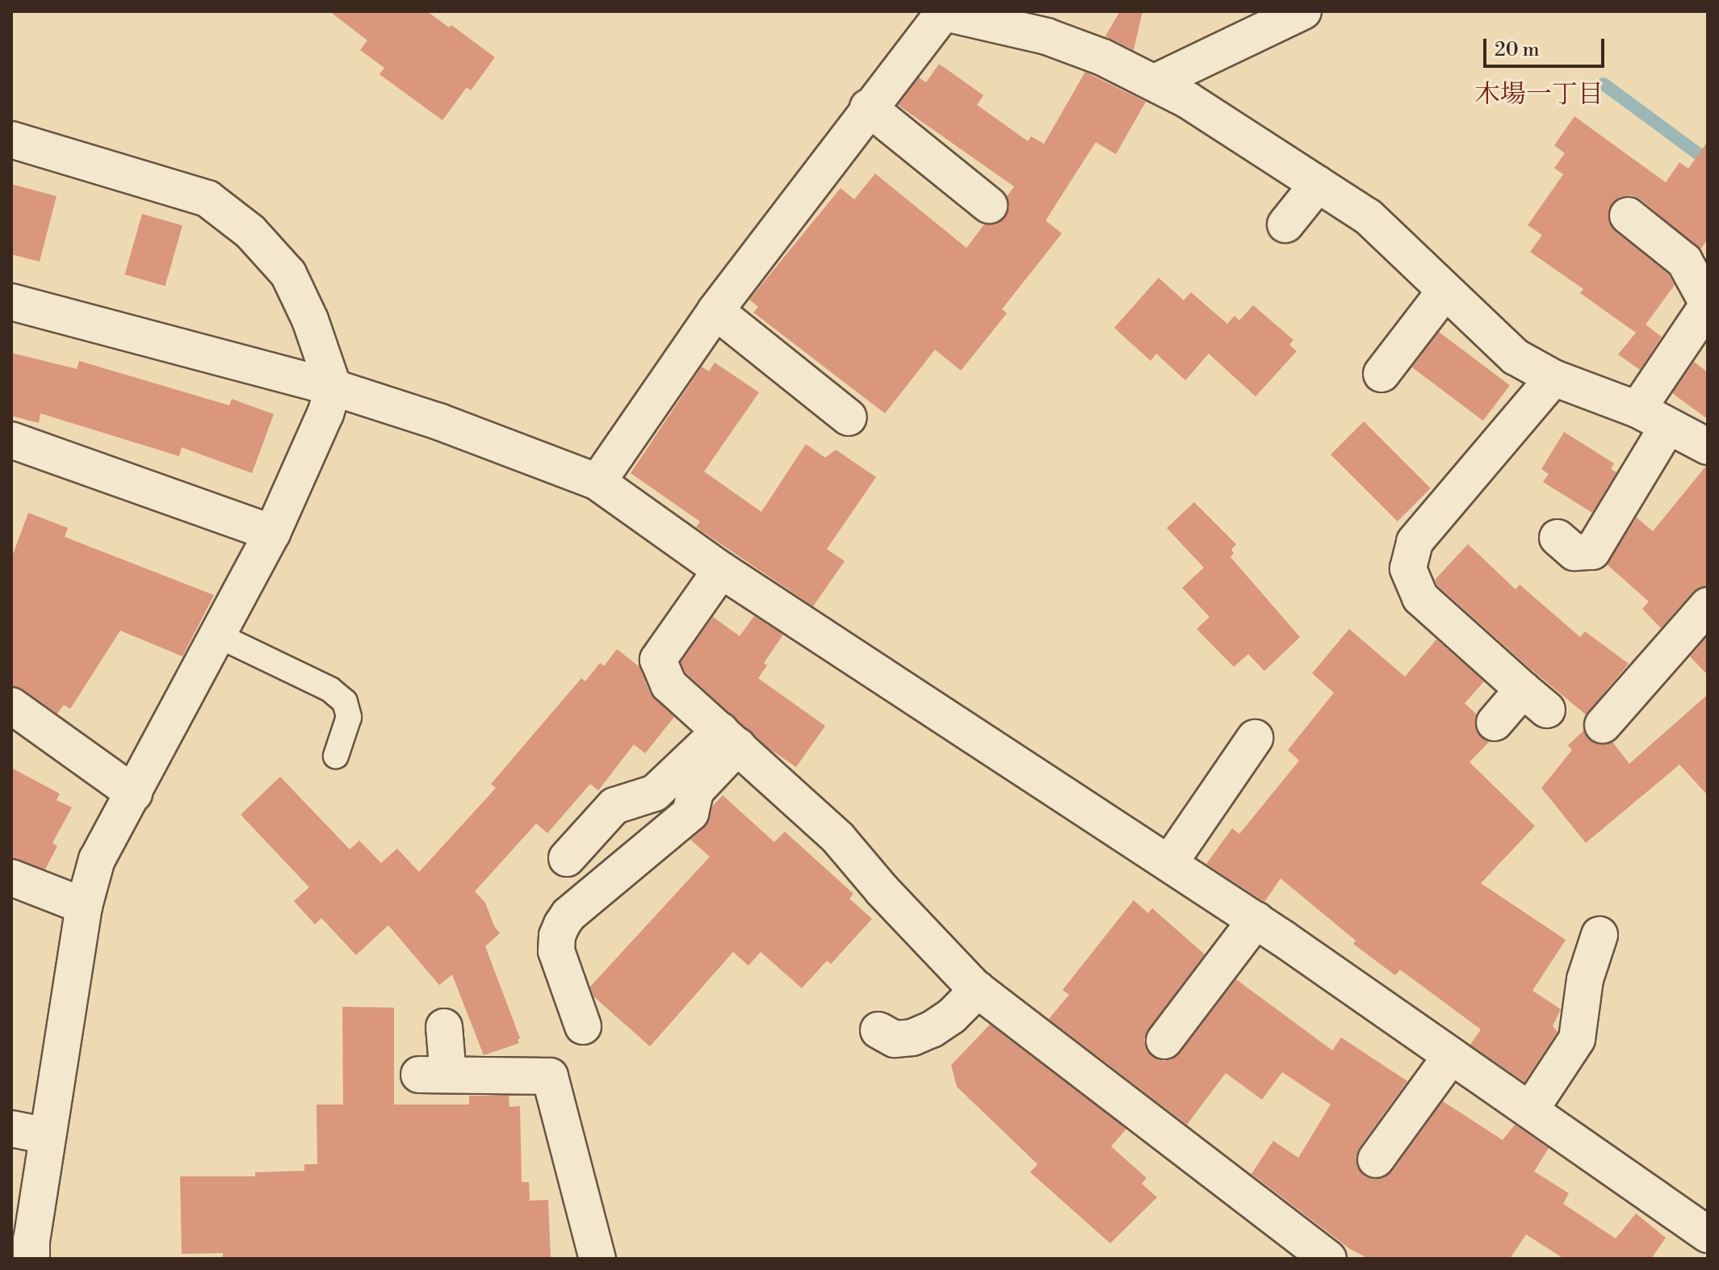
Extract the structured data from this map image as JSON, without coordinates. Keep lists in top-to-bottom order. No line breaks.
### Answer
{"districts":["木場一丁目"],"scale_bar":"20 m"}
